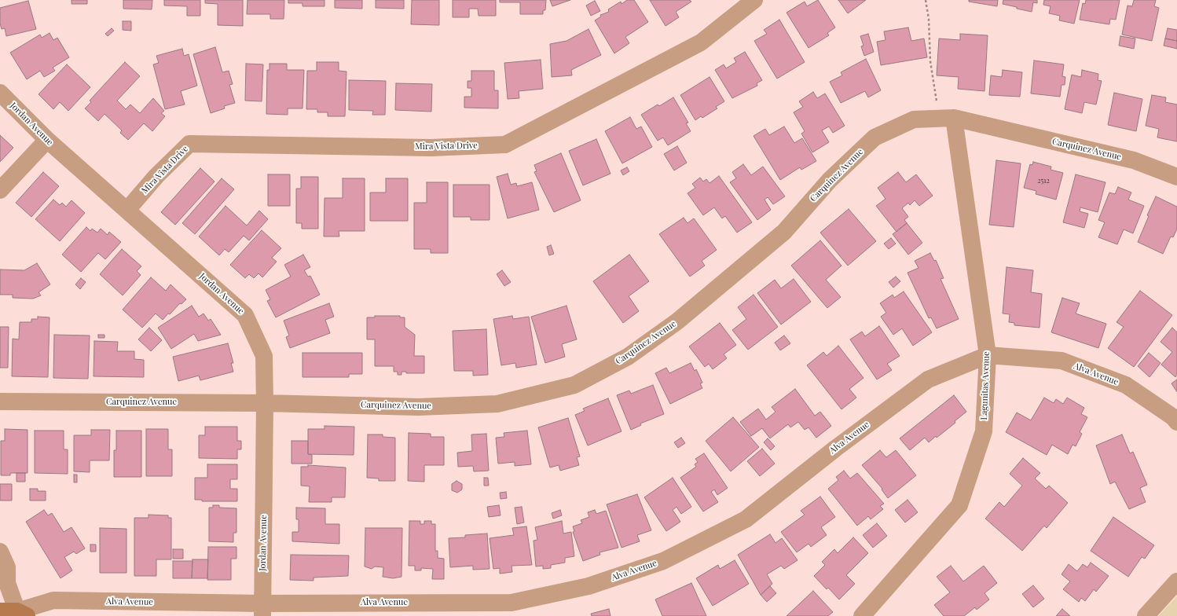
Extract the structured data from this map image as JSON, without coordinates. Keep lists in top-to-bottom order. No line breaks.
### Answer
{"streets":{"street":["Jordan Avenue","Mira Vista Drive","Carquinez Avenue","Alva Avenue","Lagunitas Avenue"]},"crossings":[["Jordan Avenue","Mira Vista Drive"],["Jordan Avenue","Carquinez Avenue"],["Jordan Avenue","Alva Avenue"],["Carquinez Avenue","Lagunitas Avenue"],["Alva Avenue","Lagunitas Avenue"]],"house_numbers":["2512"]}
